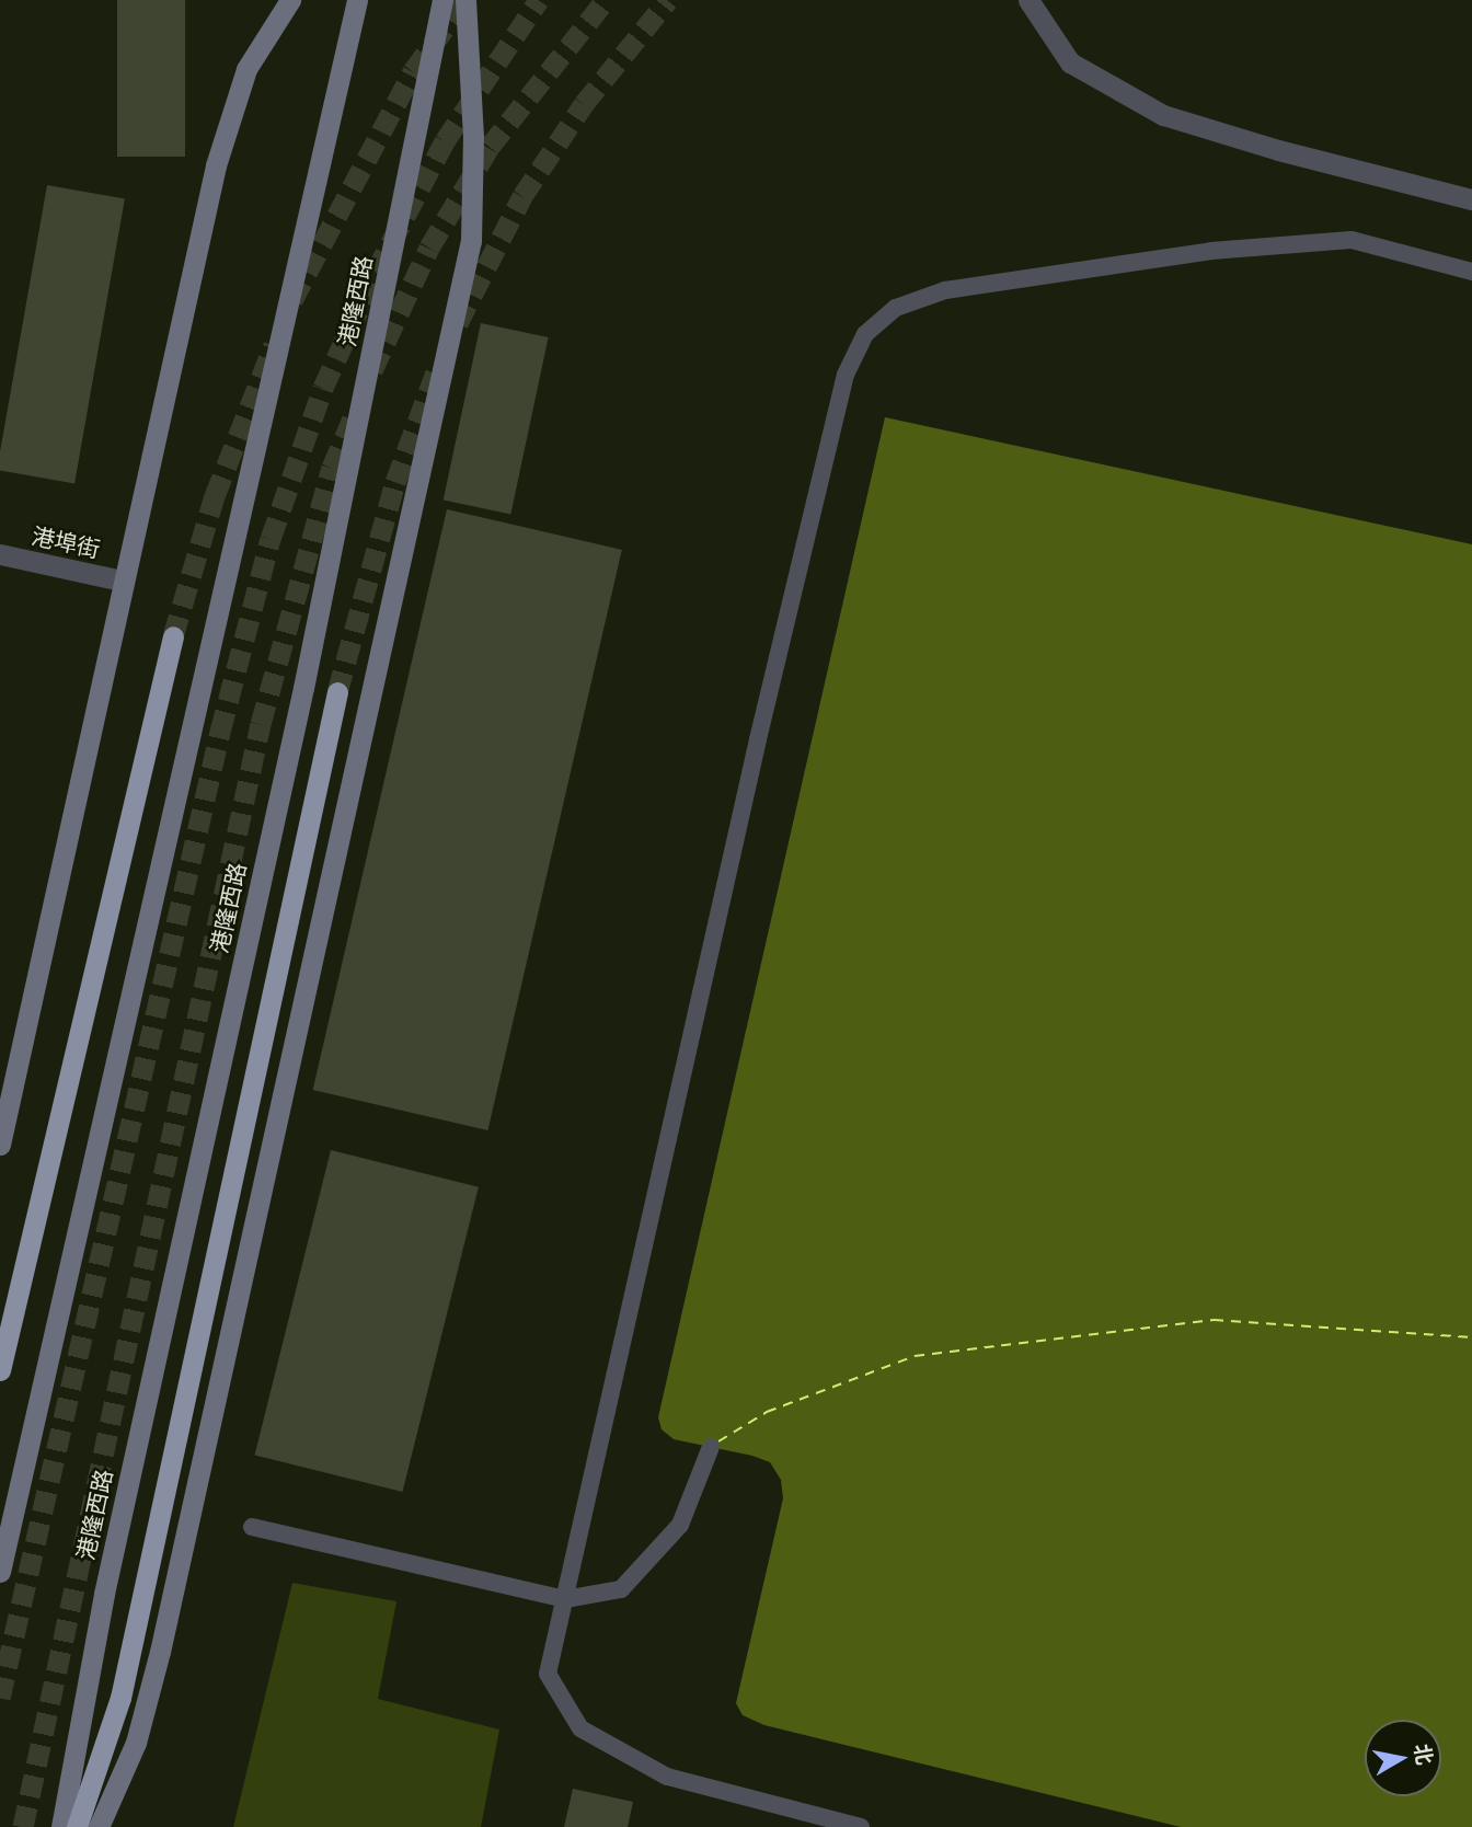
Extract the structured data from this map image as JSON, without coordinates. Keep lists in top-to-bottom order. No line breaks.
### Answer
{"streets":{"main road":["港隆西路"],"street":["港埠街"]},"north":"right"}
